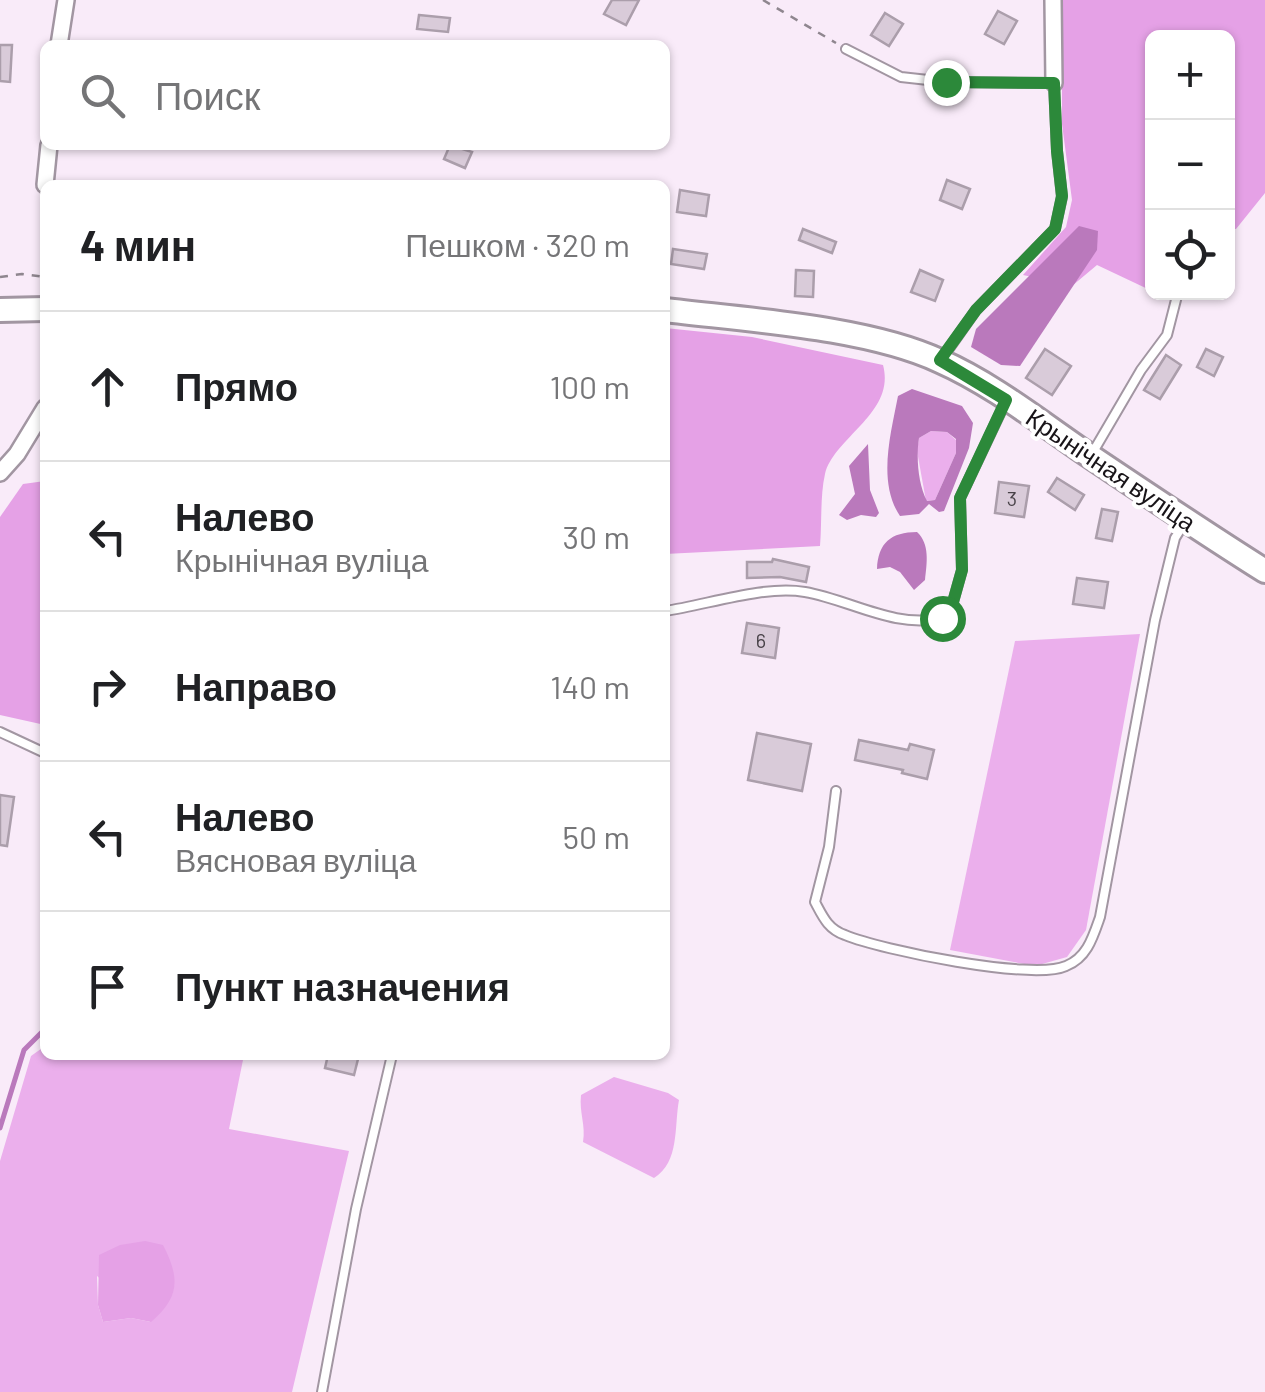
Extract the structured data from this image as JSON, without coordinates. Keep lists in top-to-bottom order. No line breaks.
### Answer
{"streets":{"street":["Крынічная вуліца"]},"house_numbers":["3","6"],"page":{"map_buttons":["+","−"],"search":"Поиск","heading":["4 мин","Пешком · 320 m"],"list":[["Прямо","100 m"],["Налево","Крынічная вуліца","30 m"],["Направо","140 m"],["Налево","Вясновая вуліца","50 m"],"Пункт назначения"]}}
